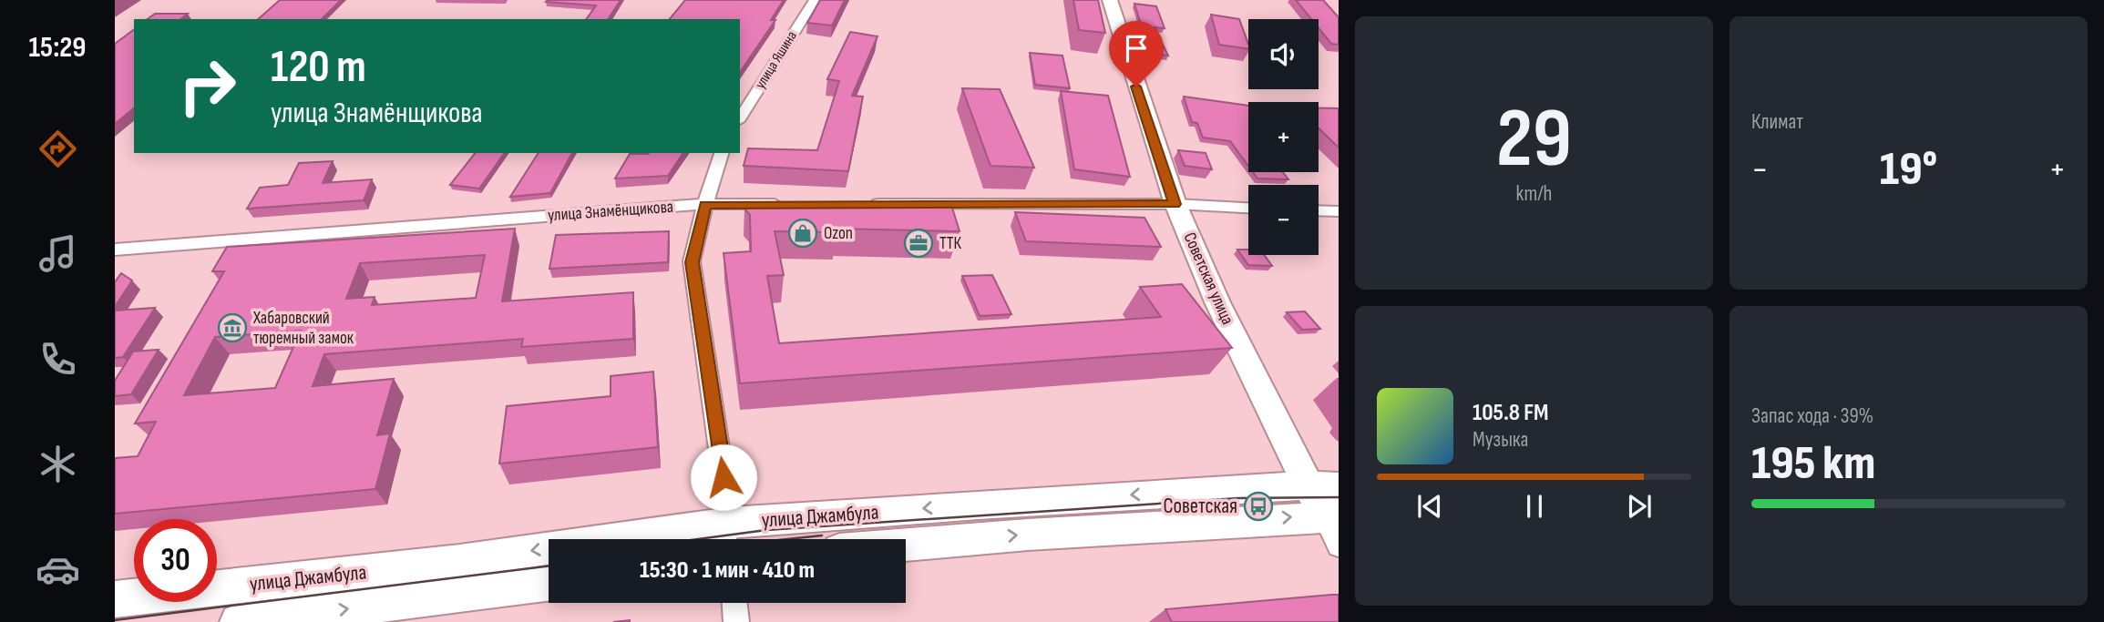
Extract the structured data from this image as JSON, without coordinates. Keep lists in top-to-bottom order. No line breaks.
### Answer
{"streets":{"street":["улица Яшина","улица Знамёнщикова","Советская улица","улица Джамбула"]},"crossings":[["Советская улица","улица Джамбула"]],"places":{"shop":["Ozon"],"office":["ТТК"],"museum":["Хабаровский тюремный замок"],"bus stop":["Советская"]},"page":{"tabs":"15:29","tile":[["29","km/h"],"Климат",["Запас хода · 39%","195 km"]],"map_buttons":["+","−"],"turn":["120 m","улица Знамёнщикова"],"heat":["−","19°","+"],"song":["105.8 FM","Музыка"],"limit":"30","trip":"15:30 · 1 мин · 410 m"}}
